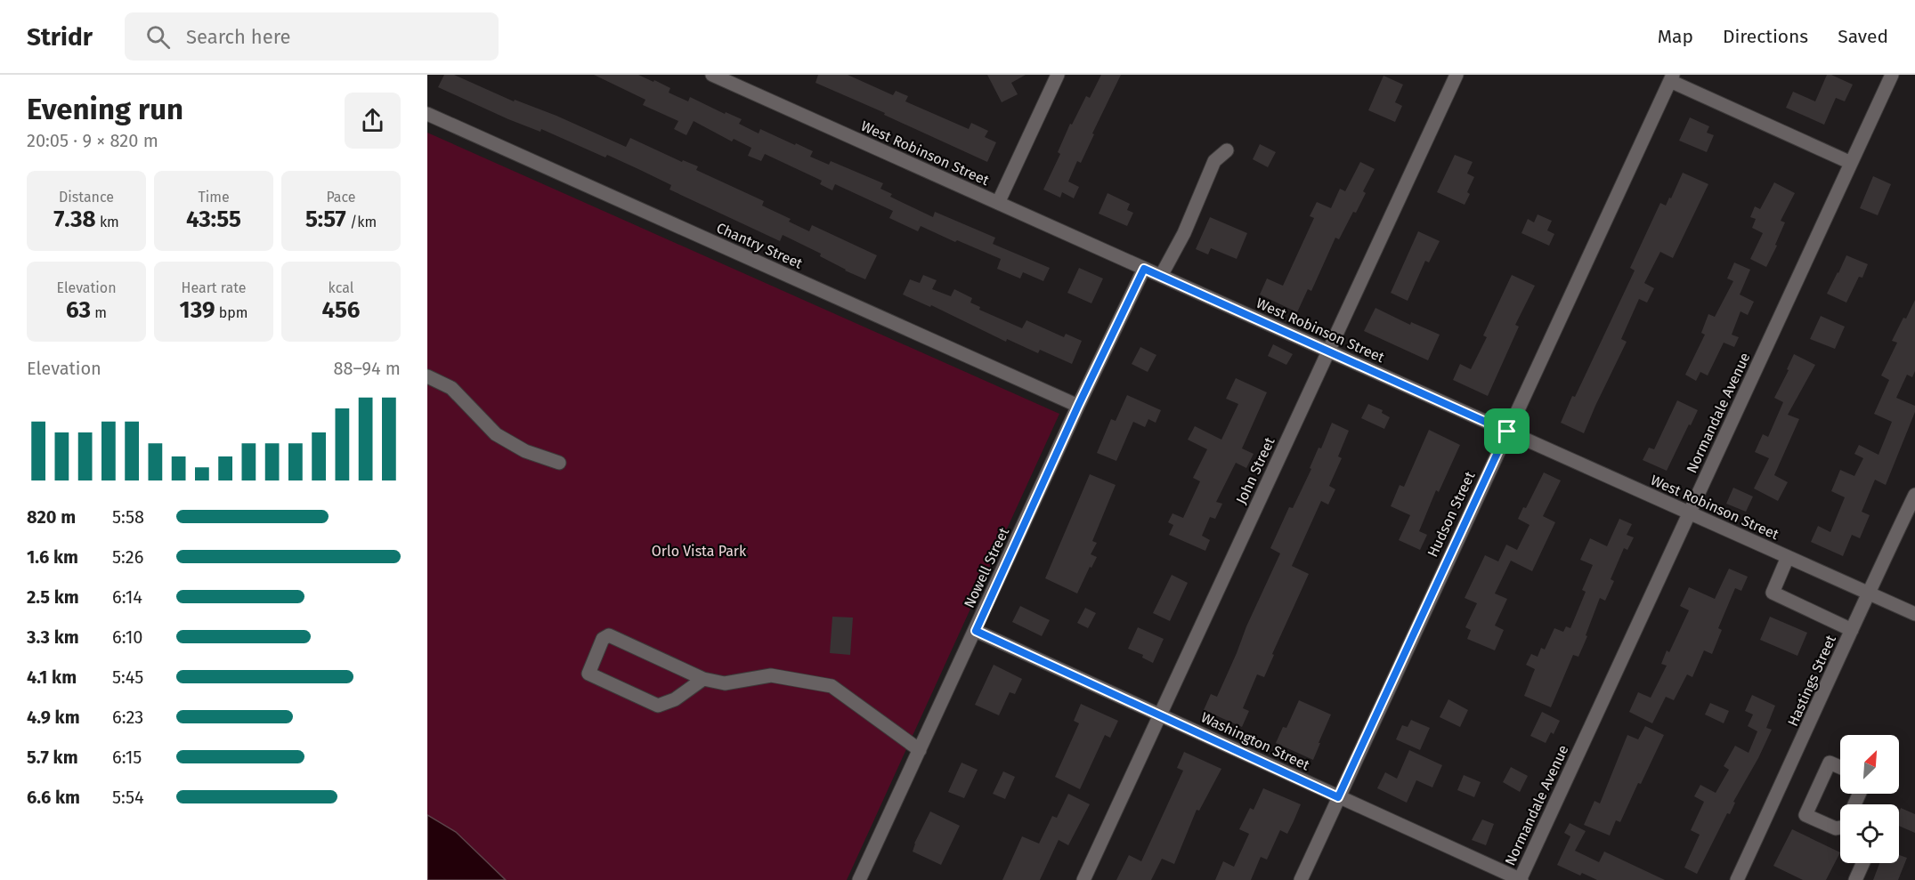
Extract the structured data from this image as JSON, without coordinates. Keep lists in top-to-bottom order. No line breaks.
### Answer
{"streets":{"street":["West Robinson Street","Chantry Street","Normandale Avenue","John Street","Hudson Street","Nowell Street","Hastings Street","Washington Street"]},"crossings":[["West Robinson Street","Normandale Avenue"],["West Robinson Street","John Street"],["West Robinson Street","Hudson Street"],["West Robinson Street","Nowell Street"],["West Robinson Street","Hastings Street"],["Chantry Street","Nowell Street"],["Normandale Avenue","Washington Street"],["John Street","Washington Street"],["Hudson Street","Washington Street"],["Nowell Street","Washington Street"]],"parks":["Orlo Vista Park"],"north":"top right","page":{"header":"Stridr","search":"Search here","nav":["Map","Directions","Saved"],"heading":["Evening run","20:05 · 9 × 820 m"],"stats":[["Distance","7.38 km"],["Time","43:55"],["Pace","5:57 /km"],["Elevation","63 m"],["Heart rate","139 bpm"],["kcal","456"]],"chart":["Elevation","88–94 m"],"list":[{"name":"820 m","note":"5:58"},{"name":"1.6 km","note":"5:26"},{"name":"2.5 km","note":"6:14"},{"name":"3.3 km","note":"6:10"},{"name":"4.1 km","note":"5:45"},{"name":"4.9 km","note":"6:23"},{"name":"5.7 km","note":"6:15"},{"name":"6.6 km","note":"5:54"}]}}
